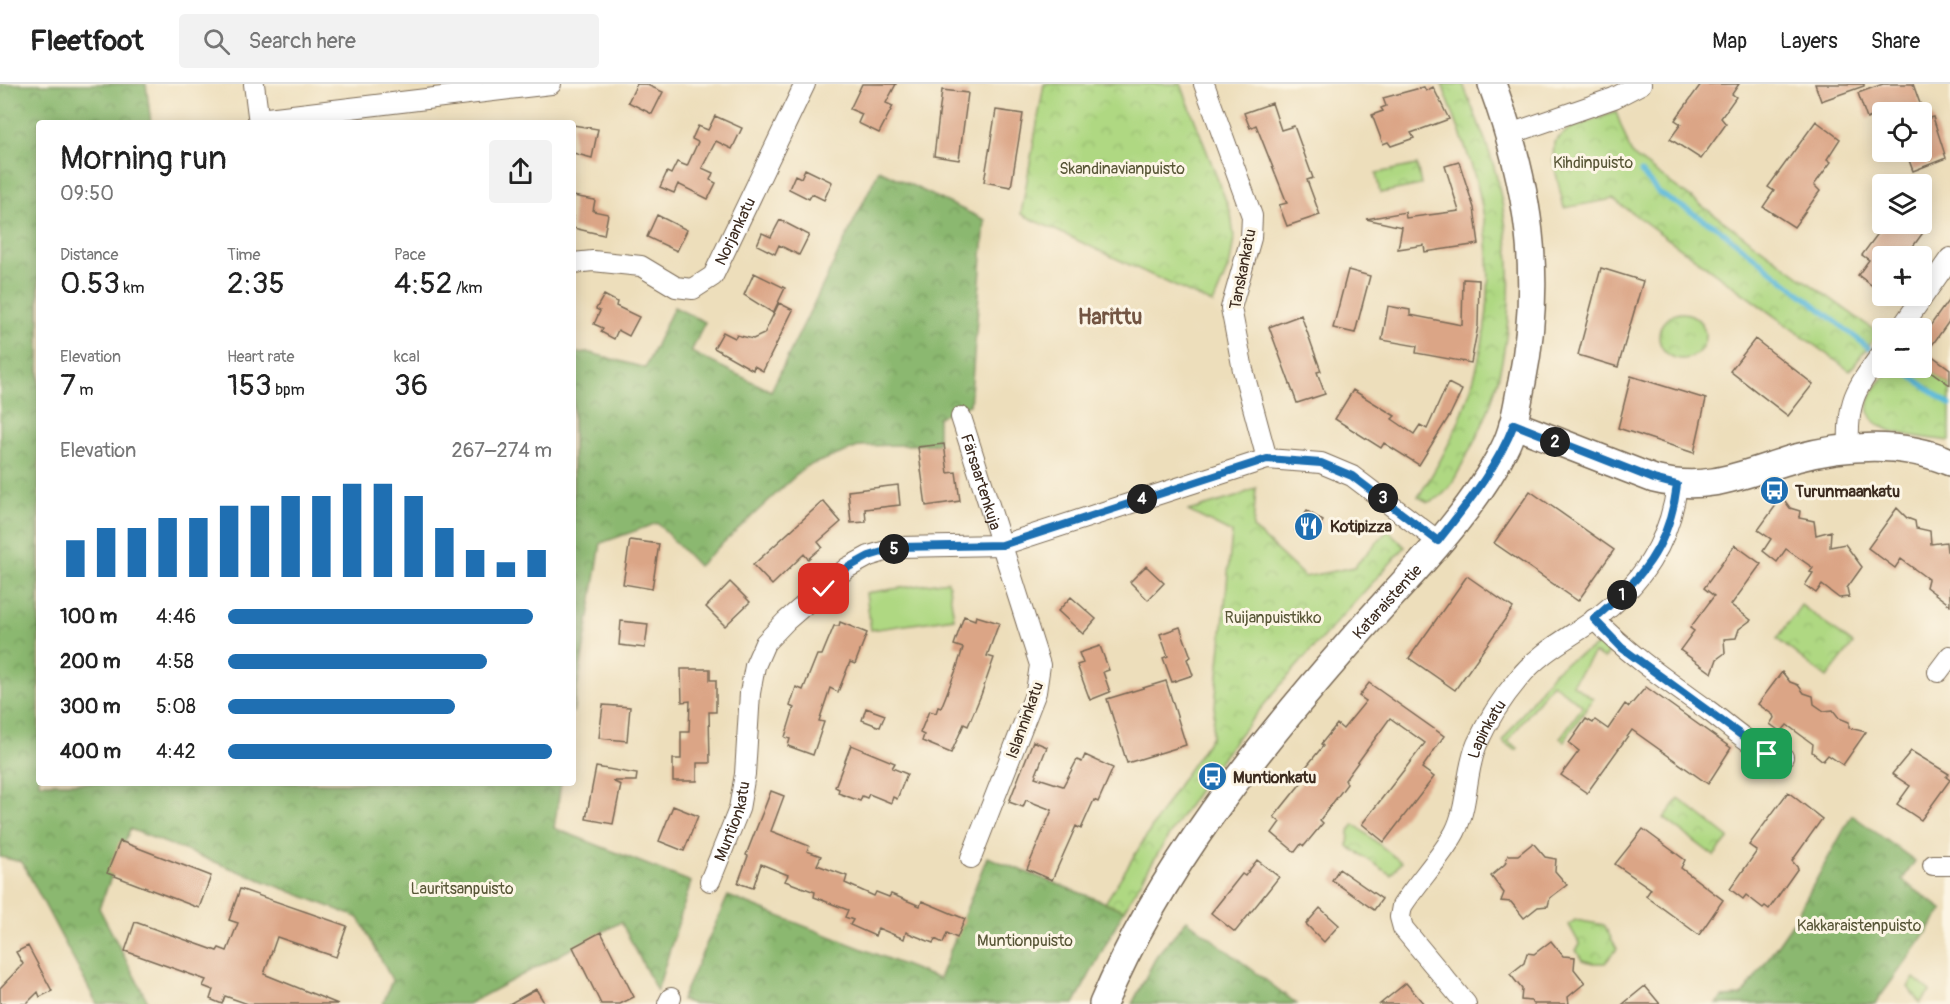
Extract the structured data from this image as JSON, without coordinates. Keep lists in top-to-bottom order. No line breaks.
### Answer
{"streets":{"street":["Norjankatu","Tanskankatu","Färsaartenkuja","Kataraistentie","Islanninkatu","Lapinkatu","Muntionkatu"]},"crossings":[["Tanskankatu","Muntionkatu"],["Färsaartenkuja","Islanninkatu"],["Färsaartenkuja","Muntionkatu"],["Kataraistentie","Muntionkatu"],["Islanninkatu","Muntionkatu"]],"districts":["Harittu"],"parks":["Kihdinpuisto","Skandinavianpuisto","Ruijanpuistikko","Lauritsanpuisto","Kakkaraistenpuisto","Muntionpuisto"],"places":{"bus stop":["Turunmaankatu","Muntionkatu"],"restaurant":["Kotipizza"]},"page":{"header":"Fleetfoot","search":"Search here","nav":["Map","Layers","Share"],"map_buttons":["+","−"],"heading":["Morning run","09:50"],"stats":[["Distance","0.53 km"],["Time","2:35"],["Pace","4:52 /km"],["Elevation","7 m"],["Heart rate","153 bpm"],["kcal","36"]],"chart":["Elevation","267–274 m"],"pins":["2","3","4","5","1"],"list":[{"name":"100 m","note":"4:46"},{"name":"200 m","note":"4:58"},{"name":"300 m","note":"5:08"},{"name":"400 m","note":"4:42"}]}}
